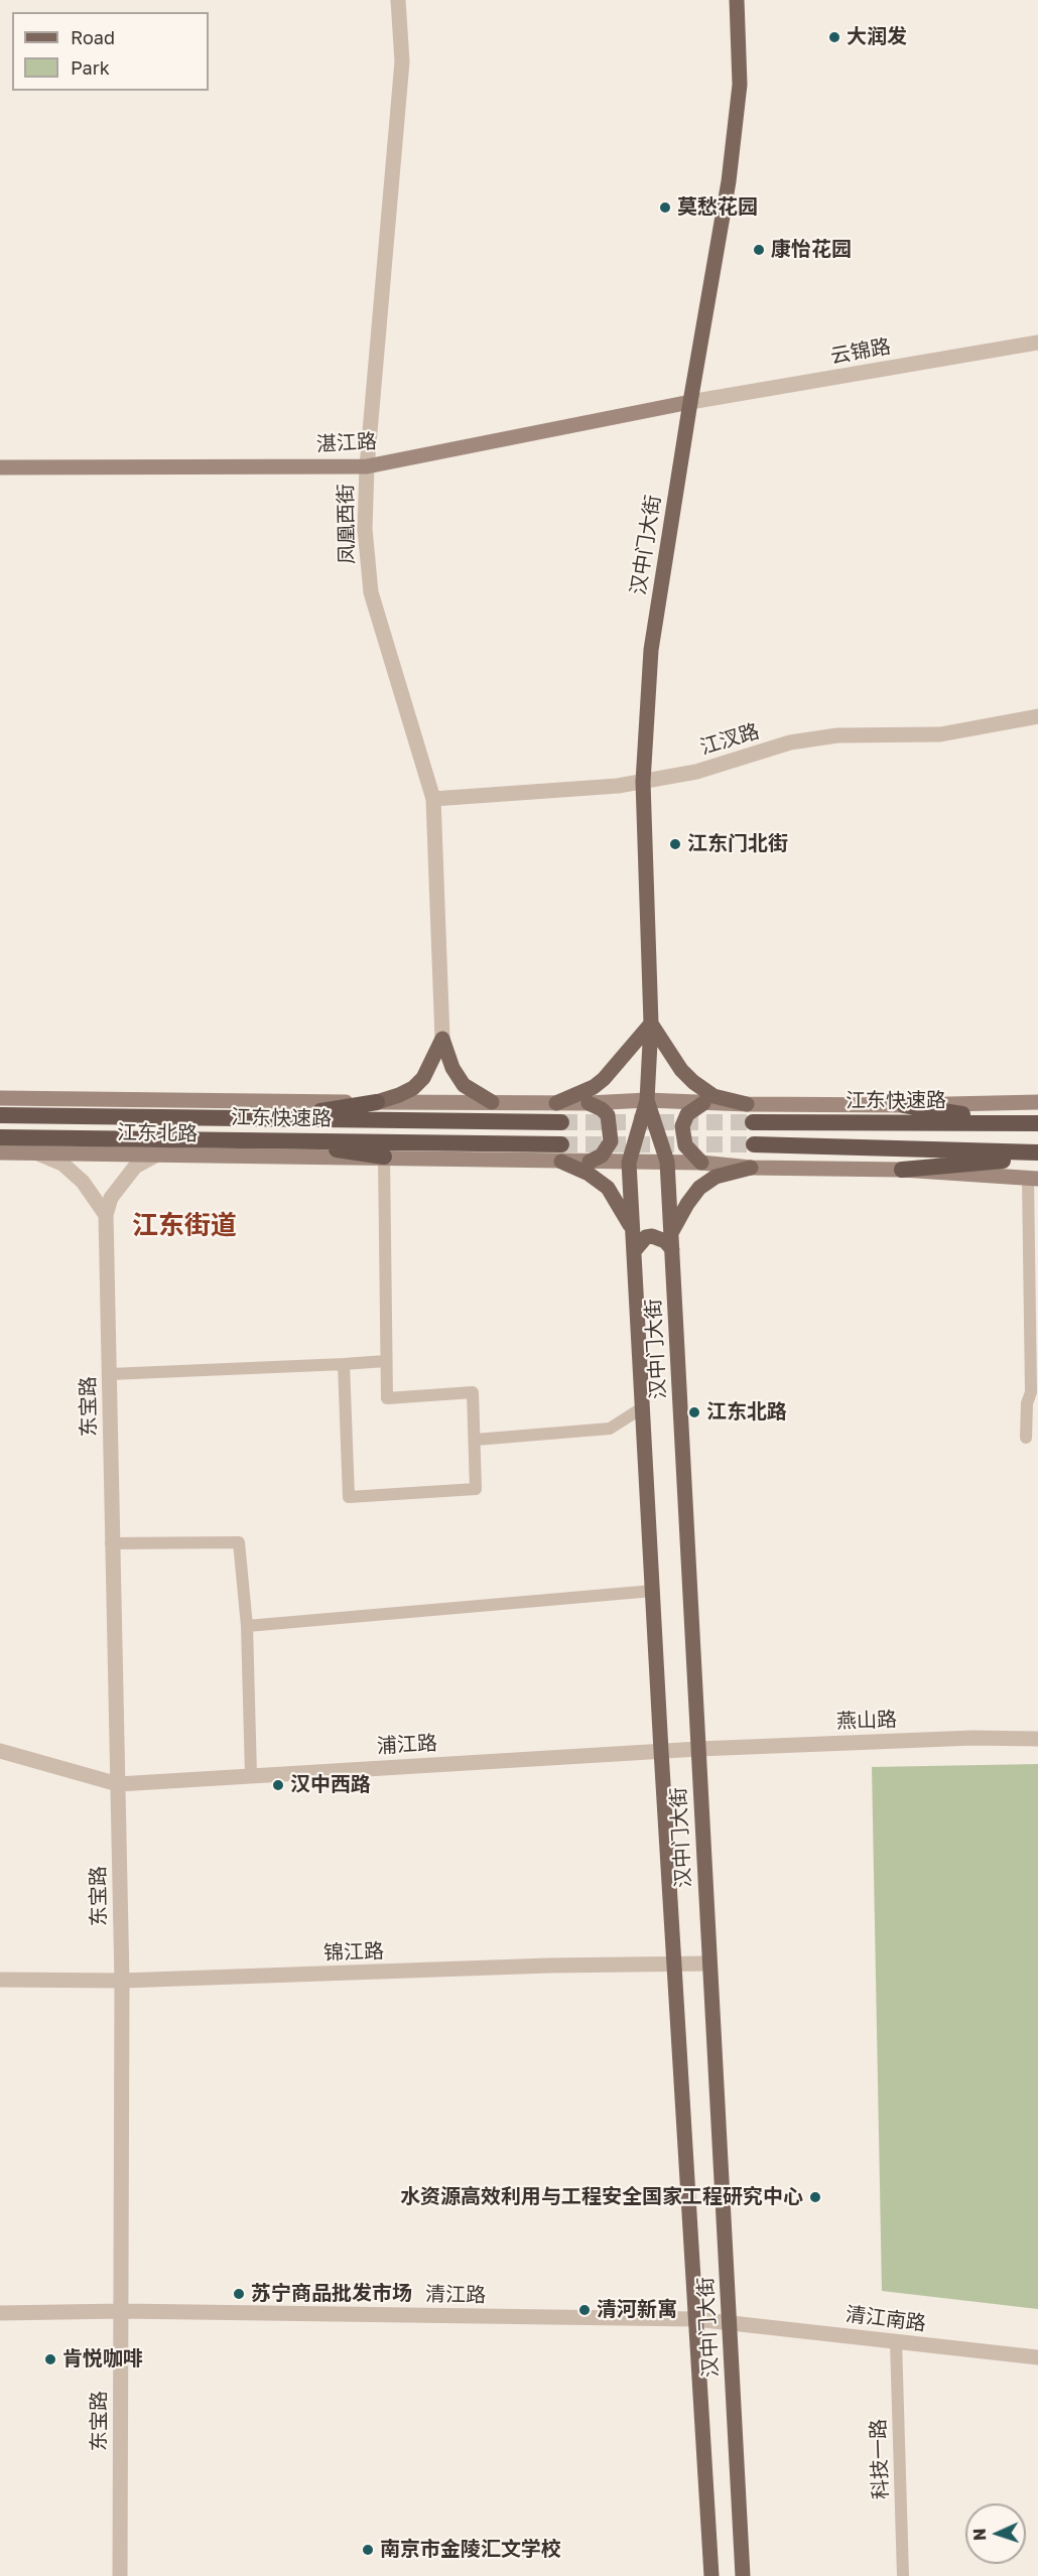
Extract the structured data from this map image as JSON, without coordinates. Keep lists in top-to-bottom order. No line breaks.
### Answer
{"streets":{"highway":["江东快速路"],"main road":["湛江路","汉中门大街","江东北路"],"street":["云锦路","凤凰西街","江汊路","东宝路","燕山路","浦江路","锦江路","清江路","清江南路","科技一路"]},"crossings":[["云锦路","湛江路"],["云锦路","汉中门大街"],["湛江路","凤凰西街"],["湛江路","汉中门大街"],["凤凰西街","江汊路"],["汉中门大街","江汊路"],["汉中门大街","江东北路"],["汉中门大街","燕山路"],["汉中门大街","浦江路"],["汉中门大街","锦江路"],["汉中门大街","清江路"],["汉中门大街","清江南路"],["江东快速路","江东北路"],["东宝路","浦江路"],["东宝路","锦江路"],["东宝路","清江路"],["燕山路","浦江路"],["清江路","清江南路"],["清江南路","科技一路"]],"districts":["江东街道"],"places":["大润发","莫愁花园","康怡花园","江东门北街","江东北路","汉中西路","水资源高效利用与工程安全国家工程研究中心","苏宁商品批发市场","清河新寓","肯悦咖啡","南京市金陵汇文学校"],"legend":["Road","Park"],"north":"left"}
